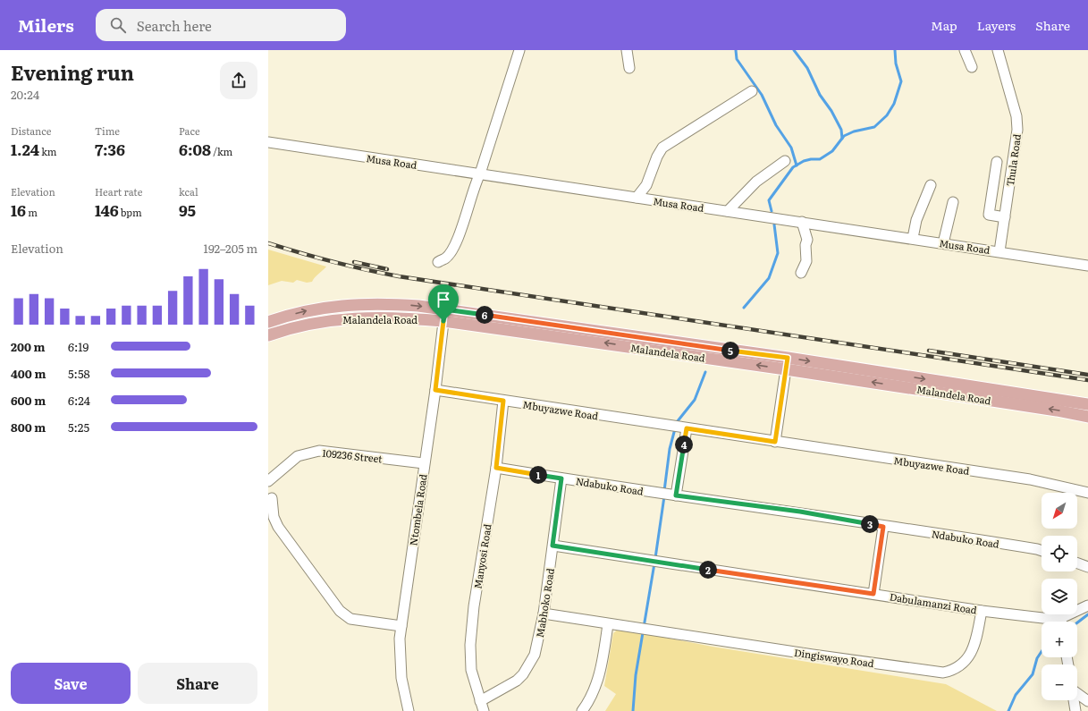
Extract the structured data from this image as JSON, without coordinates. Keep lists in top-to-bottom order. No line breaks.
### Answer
{"streets":{"main road":["Malandela Road"],"street":["Thula Road","Musa Road","Mbuyazwe Road","109236 Street","Ndabuko Road","Ntombela Road","Manyosi Road","Mabhoko Road","Dabulamanzi Road","Dingiswayo Road"]},"crossings":[["Thula Road","Musa Road"],["Malandela Road","Ntombela Road"],["Mbuyazwe Road","Ntombela Road"],["Mbuyazwe Road","Manyosi Road"],["109236 Street","Ntombela Road"],["Ndabuko Road","Manyosi Road"],["Ndabuko Road","Mabhoko Road"],["Manyosi Road","Mabhoko Road"],["Mabhoko Road","Dabulamanzi Road"],["Mabhoko Road","Dingiswayo Road"],["Dabulamanzi Road","Dingiswayo Road"]],"north":"bottom left","page":{"header":"Milers","search":"Search here","nav":["Map","Layers","Share"],"heading":["Evening run","20:24"],"stats":[["Distance","1.24 km"],["Time","7:36"],["Pace","6:08 /km"],["Elevation","16 m"],["Heart rate","146 bpm"],["kcal","95"]],"chart":["Elevation","192–205 m"],"pins":["6","5","4","1","3","2"],"list":[{"name":"200 m","note":"6:19"},{"name":"400 m","note":"5:58"},{"name":"600 m","note":"6:24"},{"name":"800 m","note":"5:25"}],"map_buttons":["+","−"],"buttons":["Save","Share"]}}
